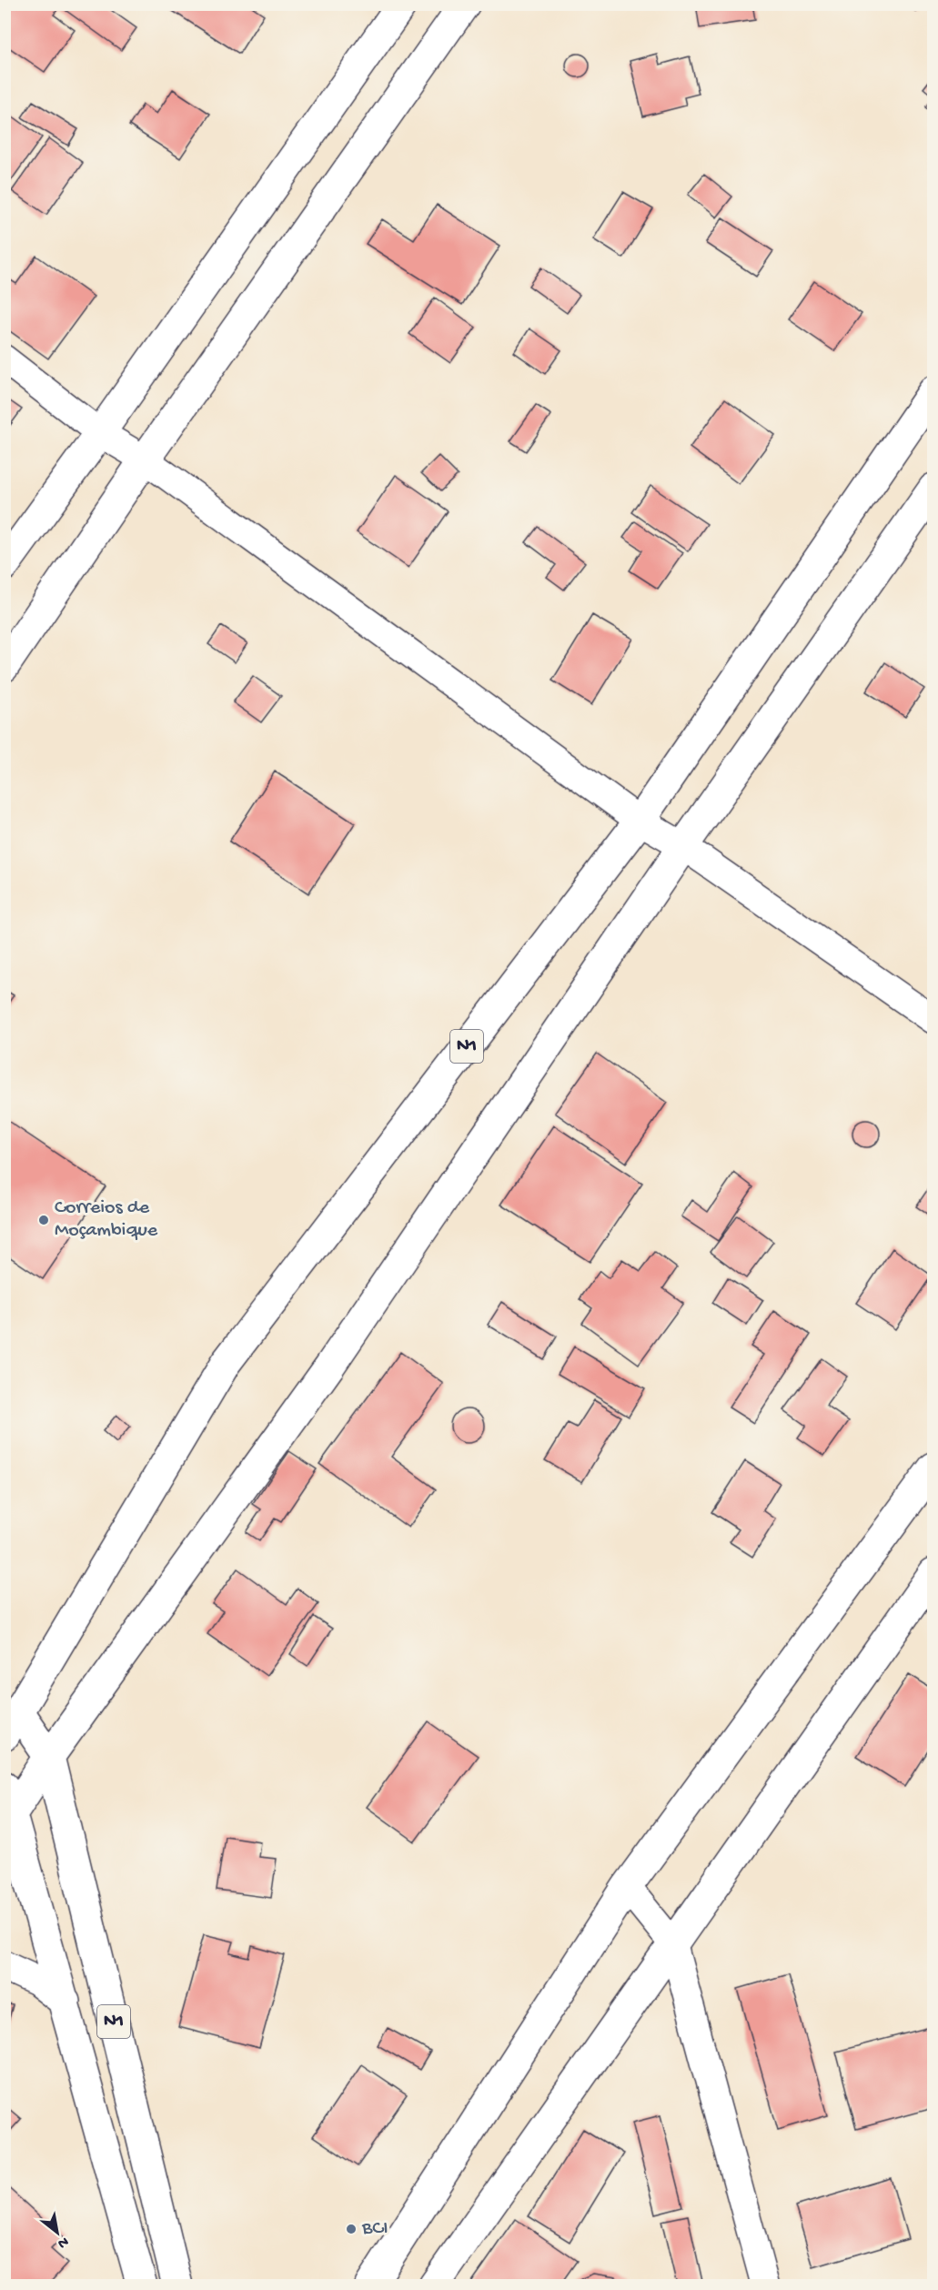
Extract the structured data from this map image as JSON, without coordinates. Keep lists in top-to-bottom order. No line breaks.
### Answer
{"streets":{"main road":["N1"]},"places":["Correios de Moçambique","BCI"],"north":"bottom right"}
